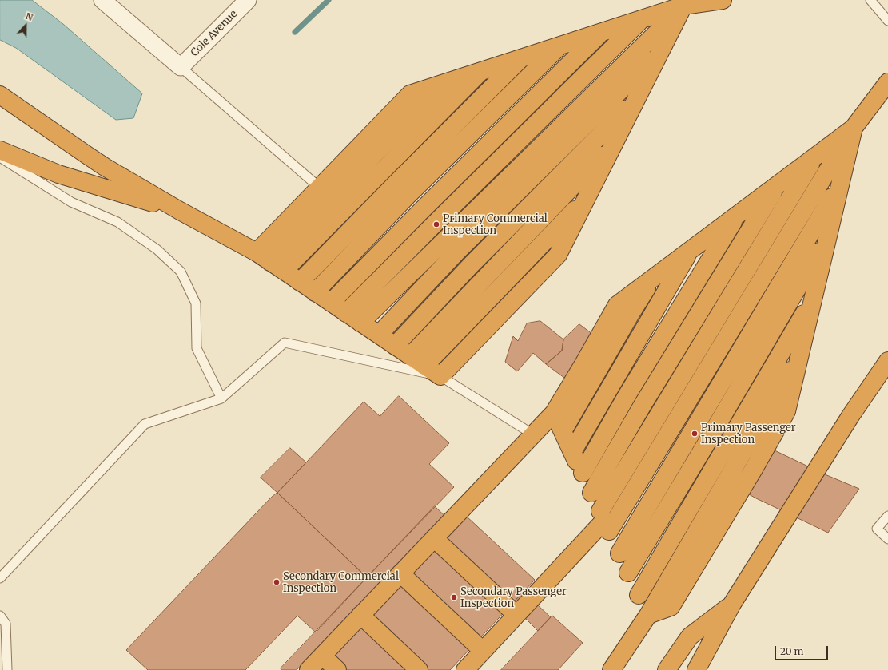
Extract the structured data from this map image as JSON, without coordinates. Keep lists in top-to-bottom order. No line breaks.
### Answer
{"streets":{"street":["Cole Avenue"]},"places":["Primary Commercial Inspection","Primary Passenger Inspection","Secondary Commercial Inspection","Secondary Passenger Inspection"],"scale_bar":"20 m","north":"top"}
